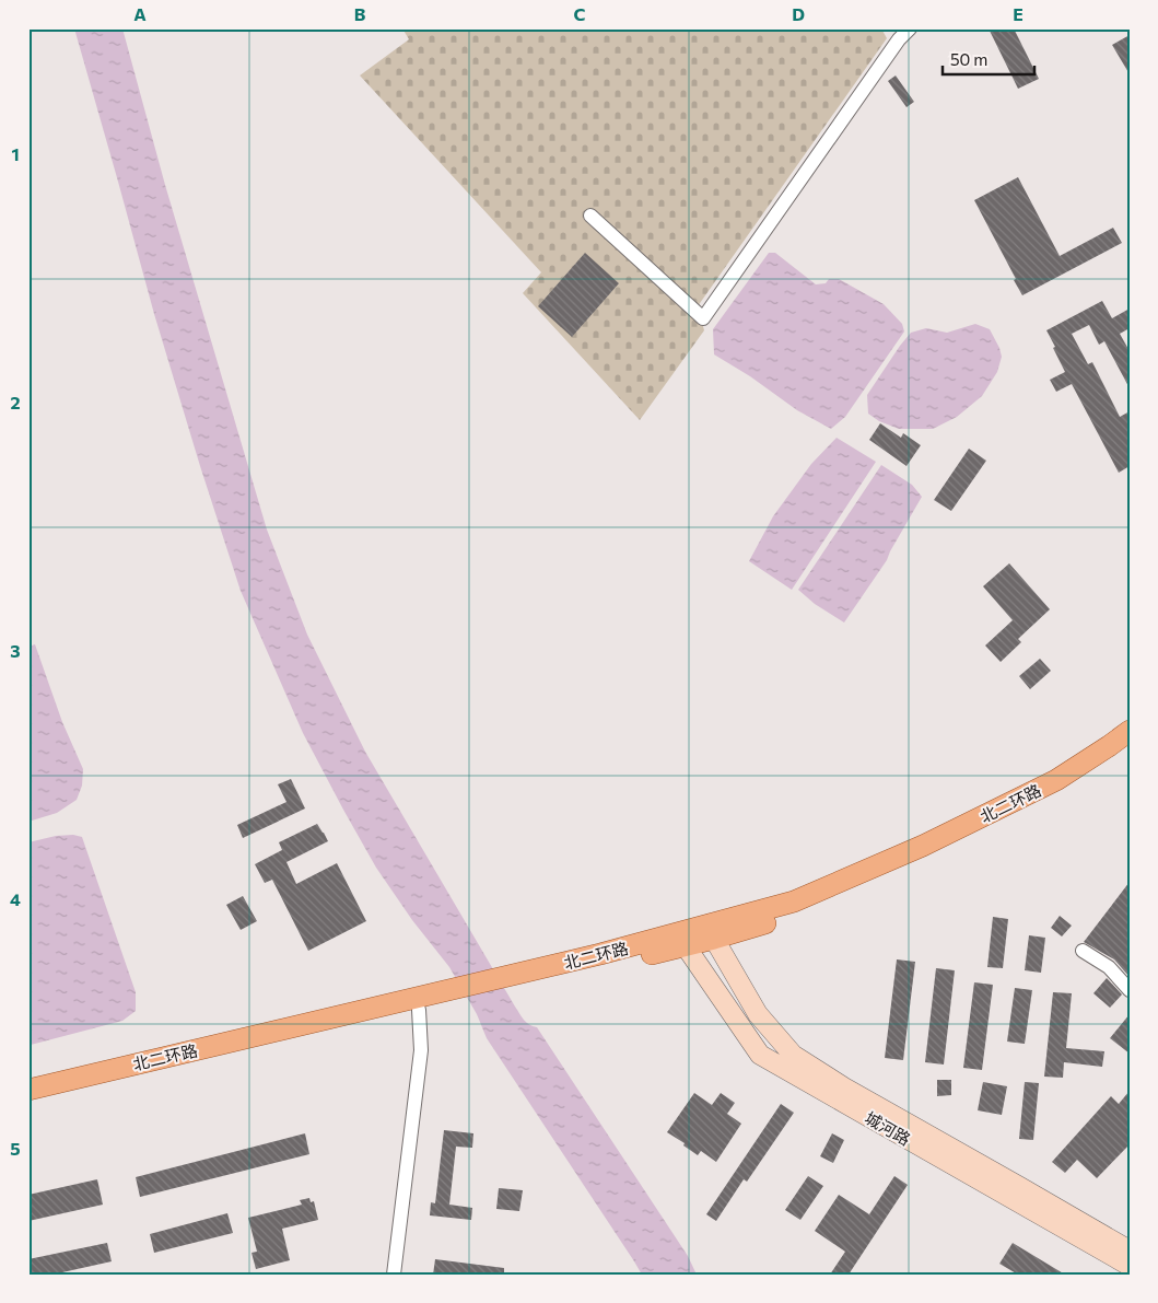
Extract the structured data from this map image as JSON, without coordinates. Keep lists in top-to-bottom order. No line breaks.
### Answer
{"streets":{"main road":["北二环路","城河路"]},"crossings":[["北二环路","城河路"]],"scale_bar":"50 m","grid":{"columns":["A","B","C","D","E"],"rows":["1","2","3","4","5"]}}
